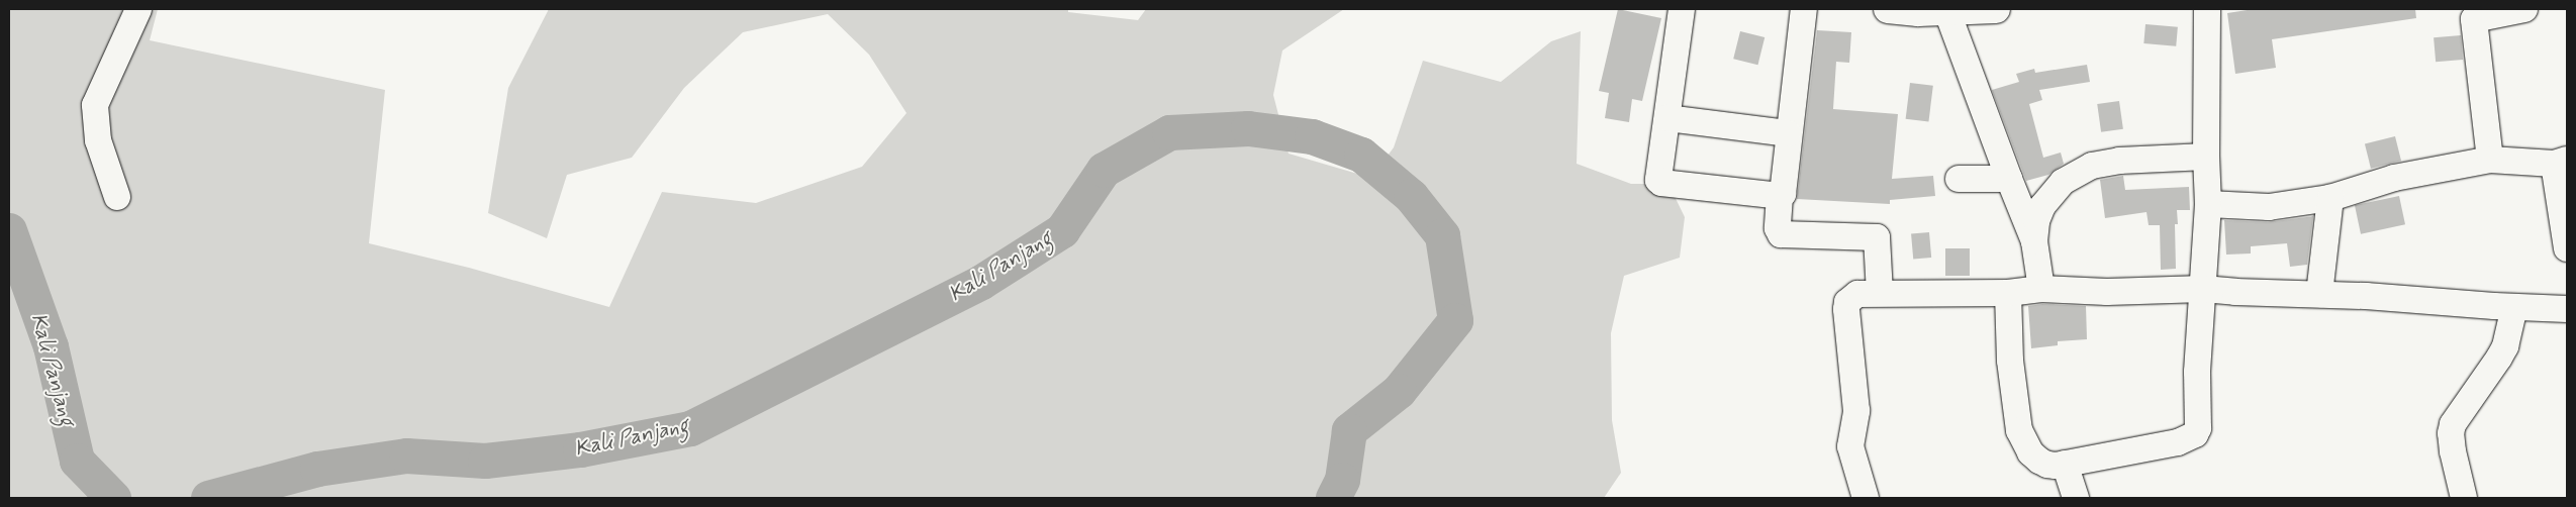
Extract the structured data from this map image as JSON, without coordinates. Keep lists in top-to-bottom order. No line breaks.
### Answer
{"water":["Kali Panjang"]}
